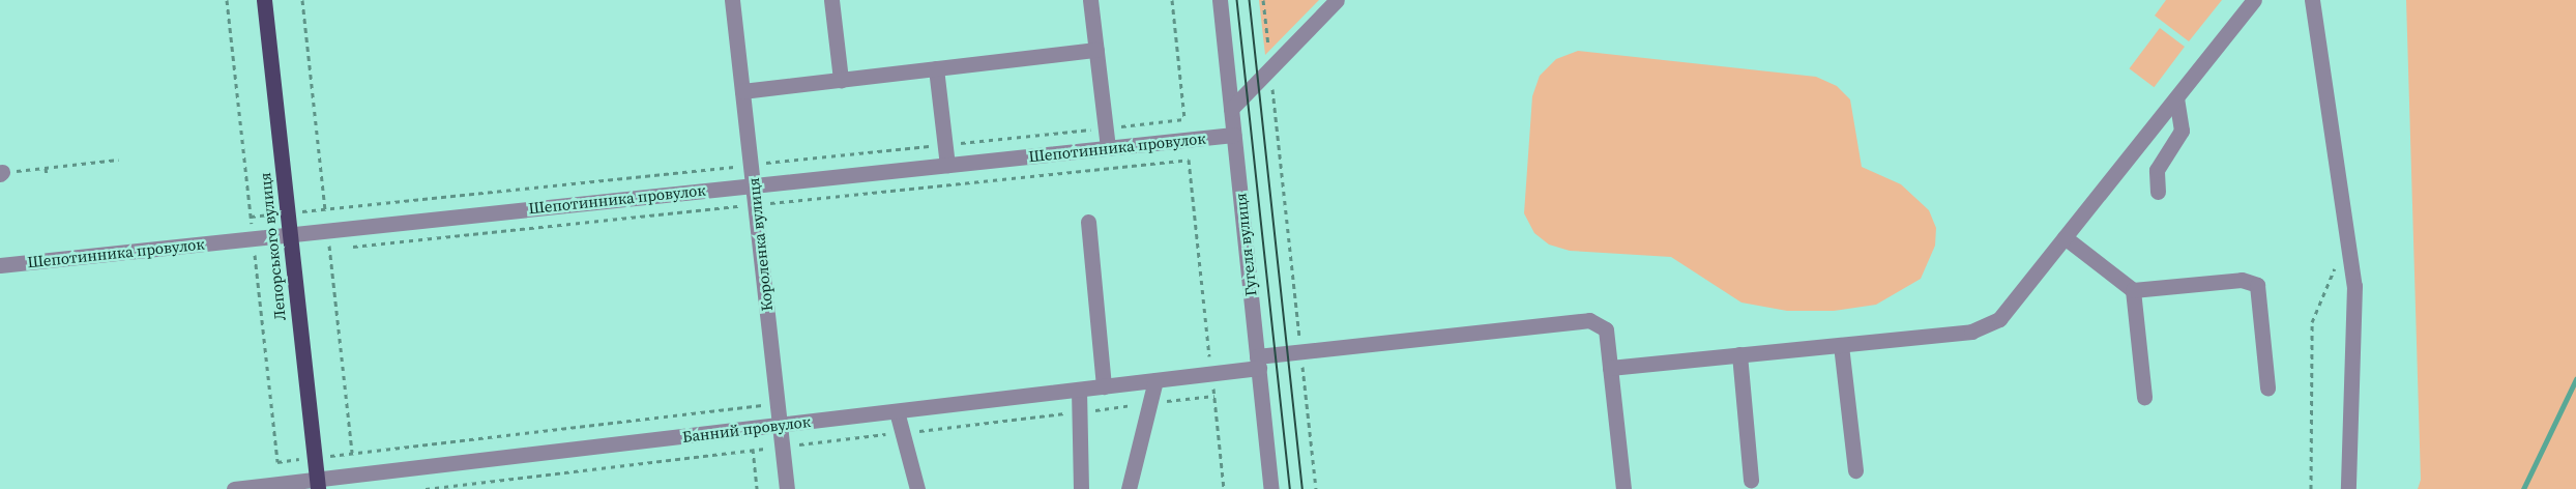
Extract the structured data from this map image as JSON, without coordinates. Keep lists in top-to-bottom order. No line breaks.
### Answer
{"streets":{"main road":["Лепорського вулиця"],"street":["Шепотинника провулок","Короленка вулиця","Гугеля вулиця","Банний провулок"]},"crossings":[["Шепотинника провулок","Короленка вулиця"],["Шепотинника провулок","Гугеля вулиця"],["Шепотинника провулок","Лепорського вулиця"],["Короленка вулиця","Банний провулок"],["Гугеля вулиця","Банний провулок"],["Лепорського вулиця","Банний провулок"]]}
